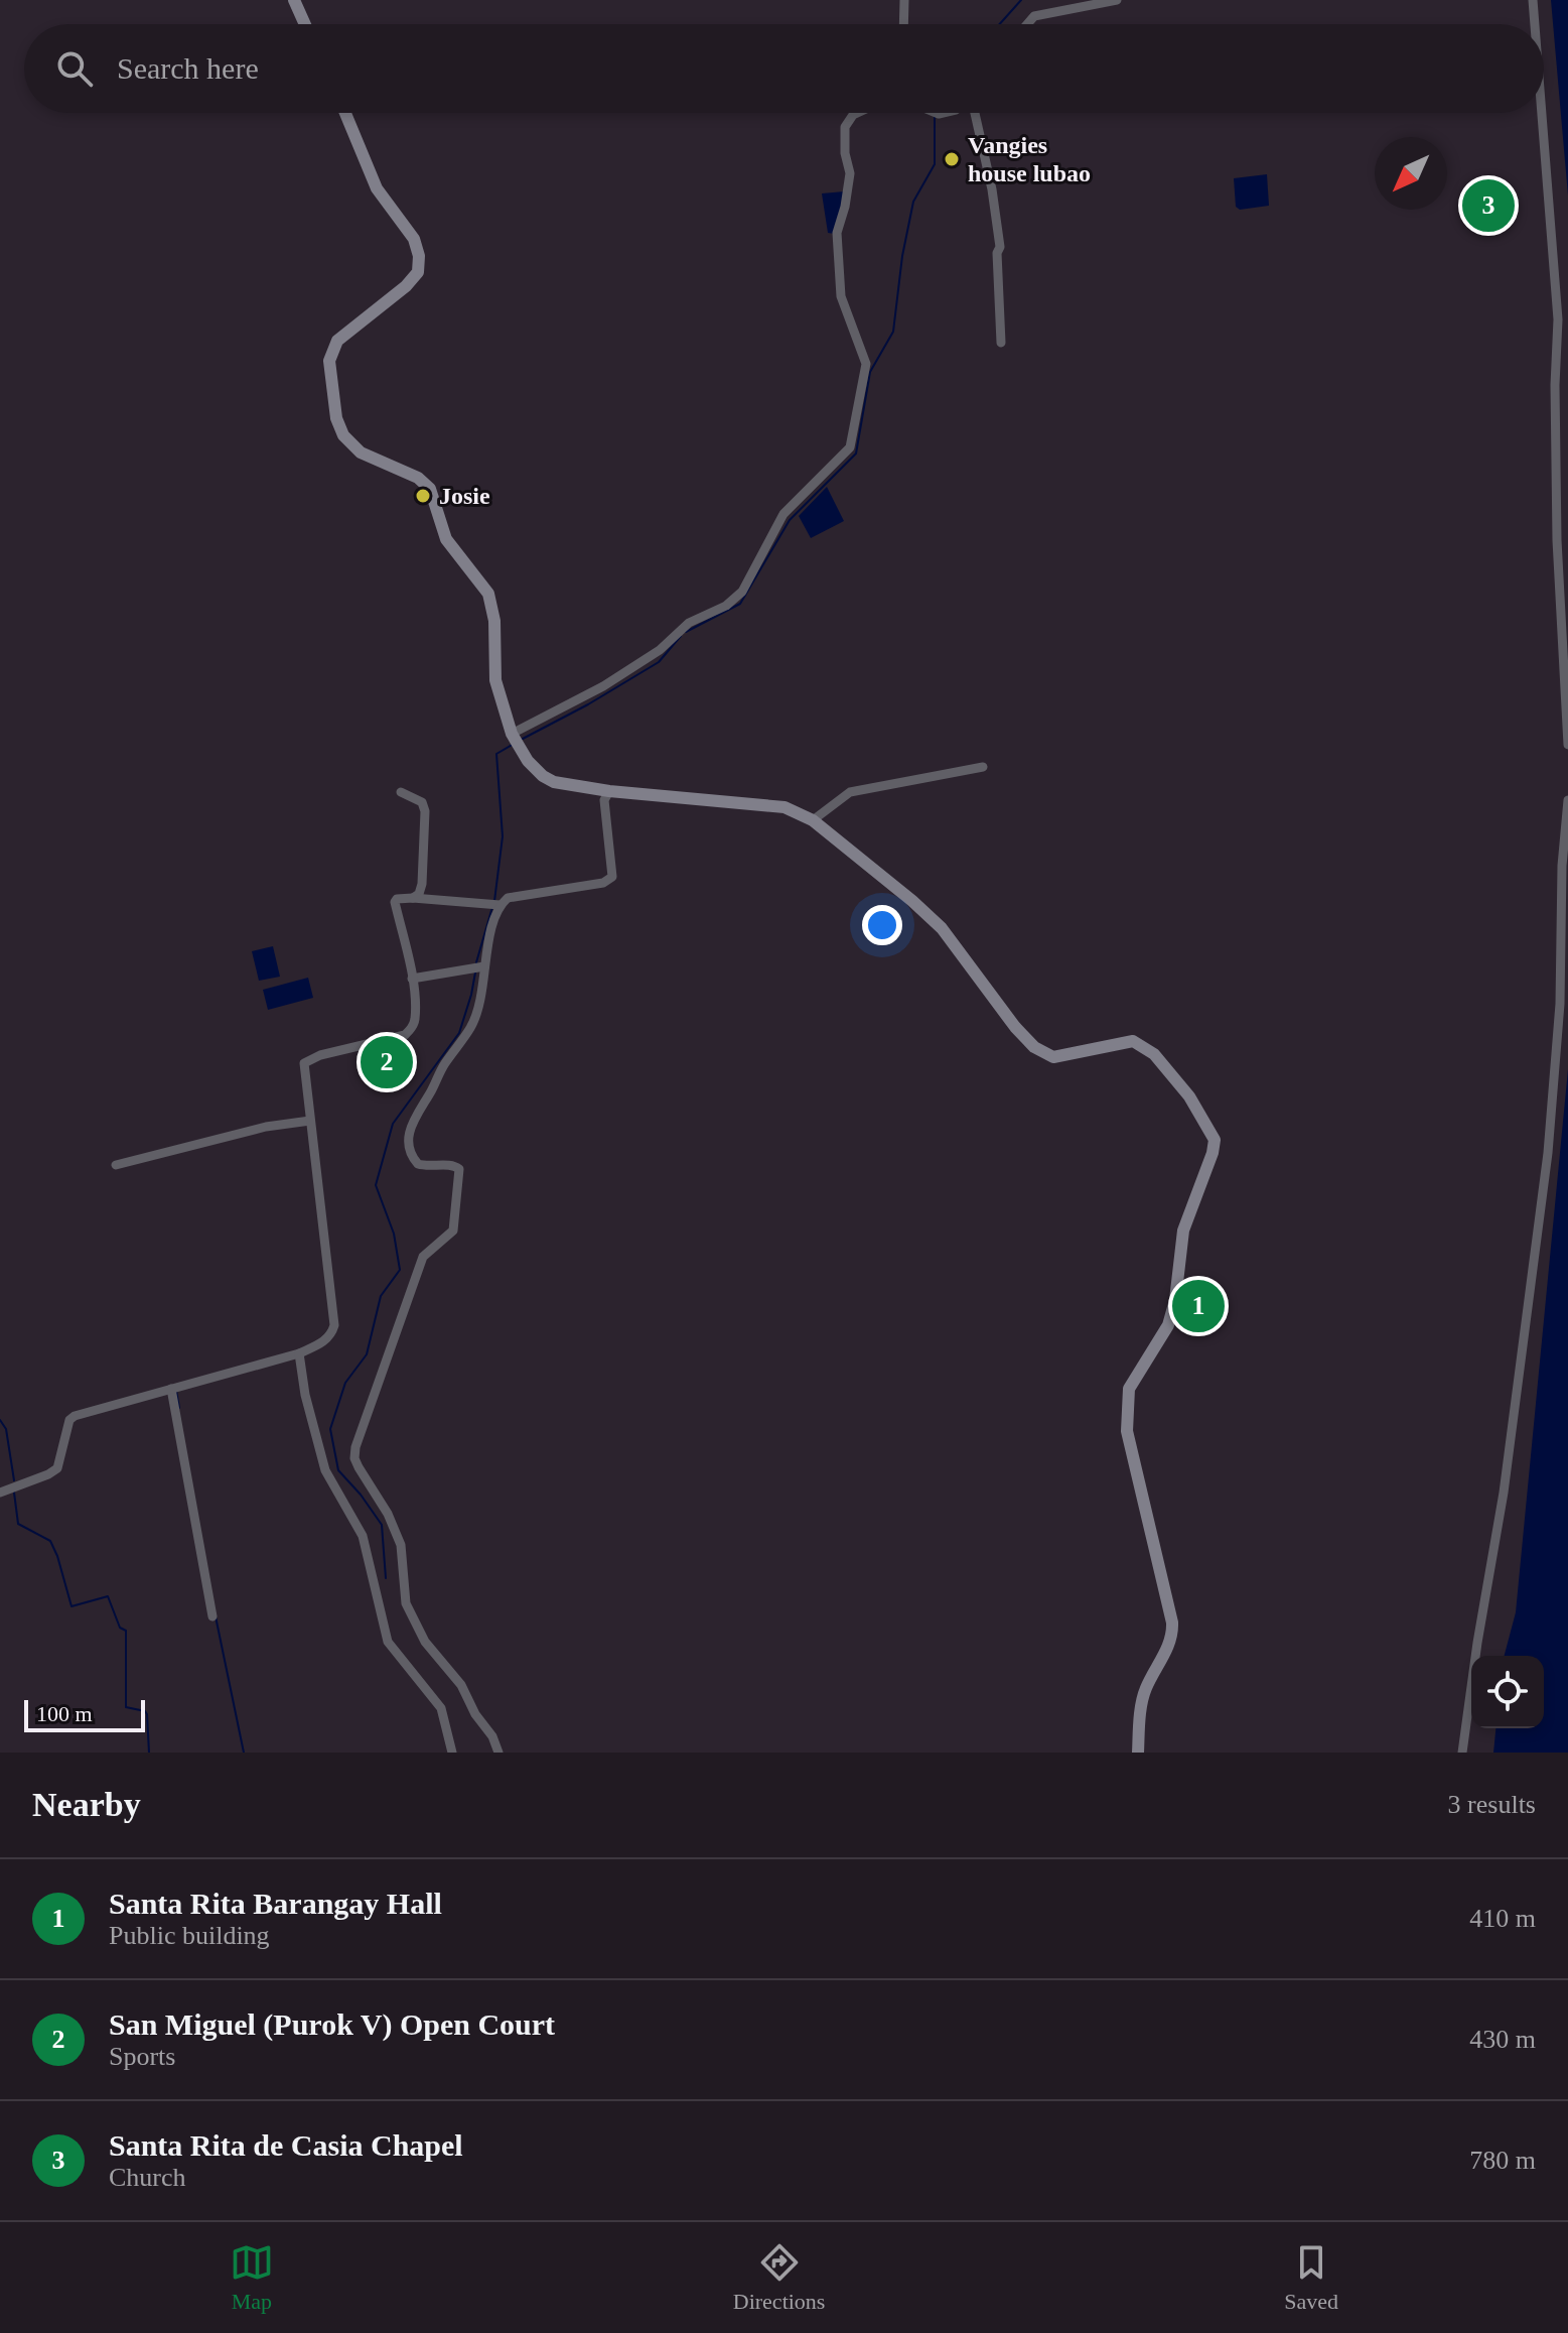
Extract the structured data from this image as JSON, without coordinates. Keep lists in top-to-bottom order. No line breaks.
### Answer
{"places":["Vangies house lubao","Josie"],"scale_bar":"100 m","north":"bottom left","page":{"search":"Search here","pins":["3","2","1"],"scale":"100 m","heading":["Nearby","3 results"],"list":[{"mark":"1","name":"Santa Rita Barangay Hall","note":"Public building","value":"410 m"},{"mark":"2","name":"San Miguel (Purok V) Open Court","note":"Sports","value":"430 m"},{"mark":"3","name":"Santa Rita de Casia Chapel","note":"Church","value":"780 m"}],"nav":["Map","Directions","Saved"]}}
